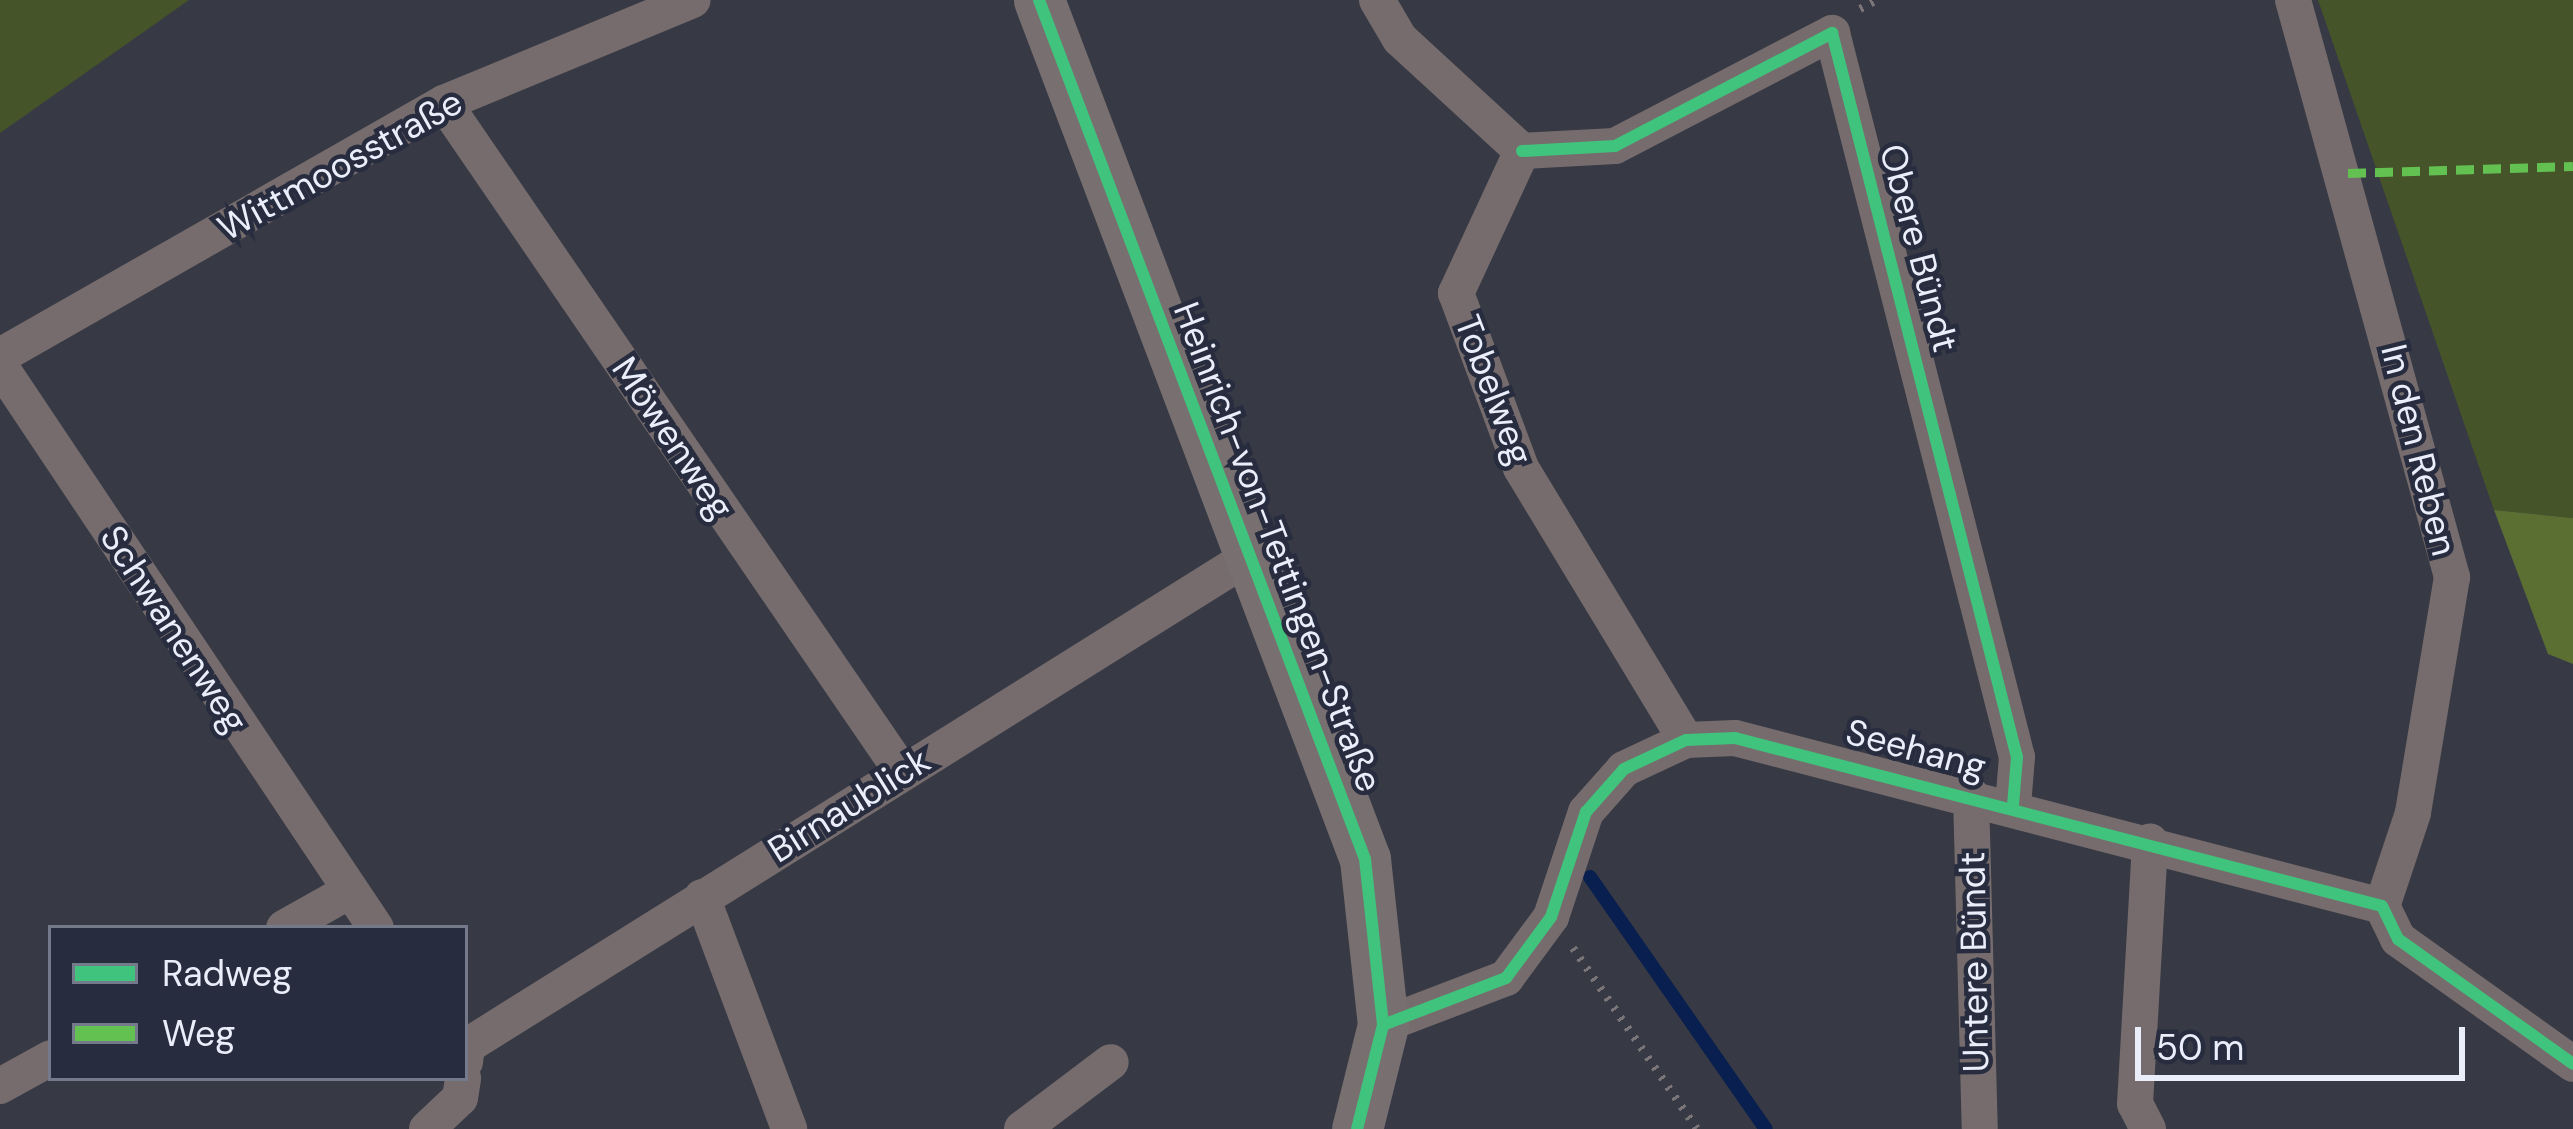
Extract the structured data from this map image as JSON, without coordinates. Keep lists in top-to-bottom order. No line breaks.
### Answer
{"streets":{"main road":["Heinrich-von-Tettingen-Straße"],"street":["Wittmoosstraße","Obere Bündt","Tobelweg","Möwenweg","In den Reben","Schwanenweg","Seehang","Birnaublick","Untere Bündt"]},"crossings":[["Wittmoosstraße","Möwenweg"],["Obere Bündt","Tobelweg"],["Obere Bündt","Seehang"],["Tobelweg","Seehang"],["Möwenweg","Birnaublick"],["In den Reben","Seehang"],["Heinrich-von-Tettingen-Straße","Seehang"],["Heinrich-von-Tettingen-Straße","Birnaublick"],["Seehang","Untere Bündt"]],"legend":["Radweg","Weg"],"scale_bar":"50 m"}
